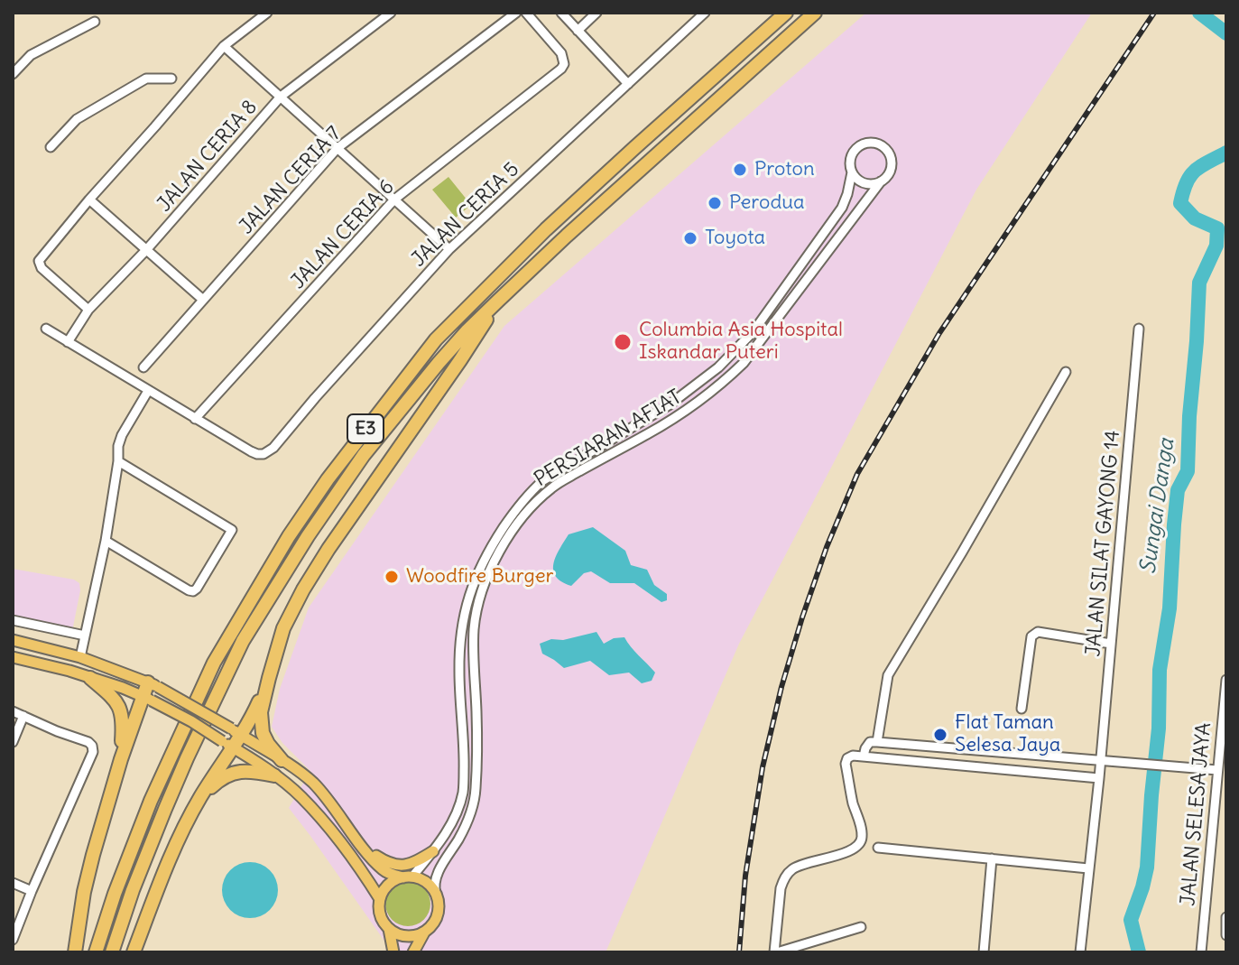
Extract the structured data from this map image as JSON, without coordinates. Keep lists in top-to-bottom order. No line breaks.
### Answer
{"streets":{"highway":["E3"],"street":["JALAN CERIA 8","JALAN CERIA 7","JALAN CERIA 5","JALAN CERIA 6","PERSIARAN AFIAT","JALAN SILAT GAYONG 14","JALAN SELESA JAYA"]},"crossings":[["JALAN CERIA 5","JALAN CERIA 6"]],"water":["Sungai Danga"],"places":["Proton","Perodua","Toyota","Columbia Asia Hospital Iskandar Puteri","Woodfire Burger","Flat Taman Selesa Jaya"]}
